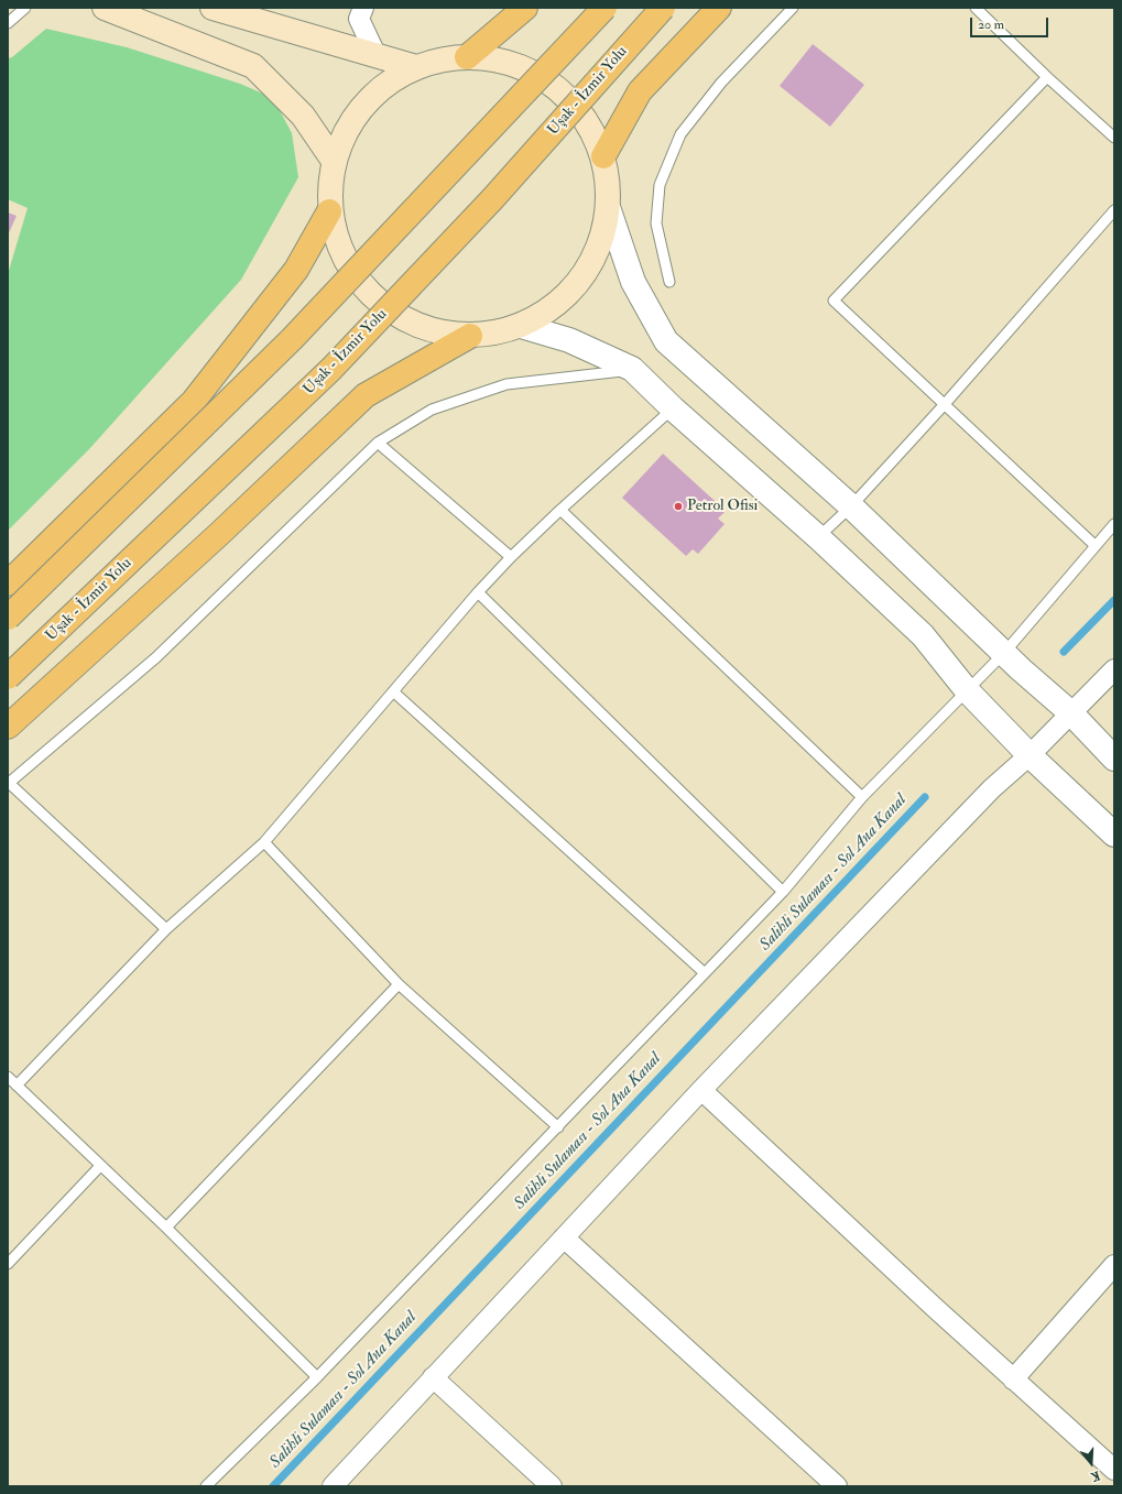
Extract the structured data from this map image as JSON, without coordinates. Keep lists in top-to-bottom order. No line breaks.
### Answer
{"streets":{"highway":["Uşak - İzmir Yolu"]},"water":["Salihli Sulaması - Sol Ana Kanal"],"places":["Petrol Ofisi"],"scale_bar":"20 m","north":"bottom"}
